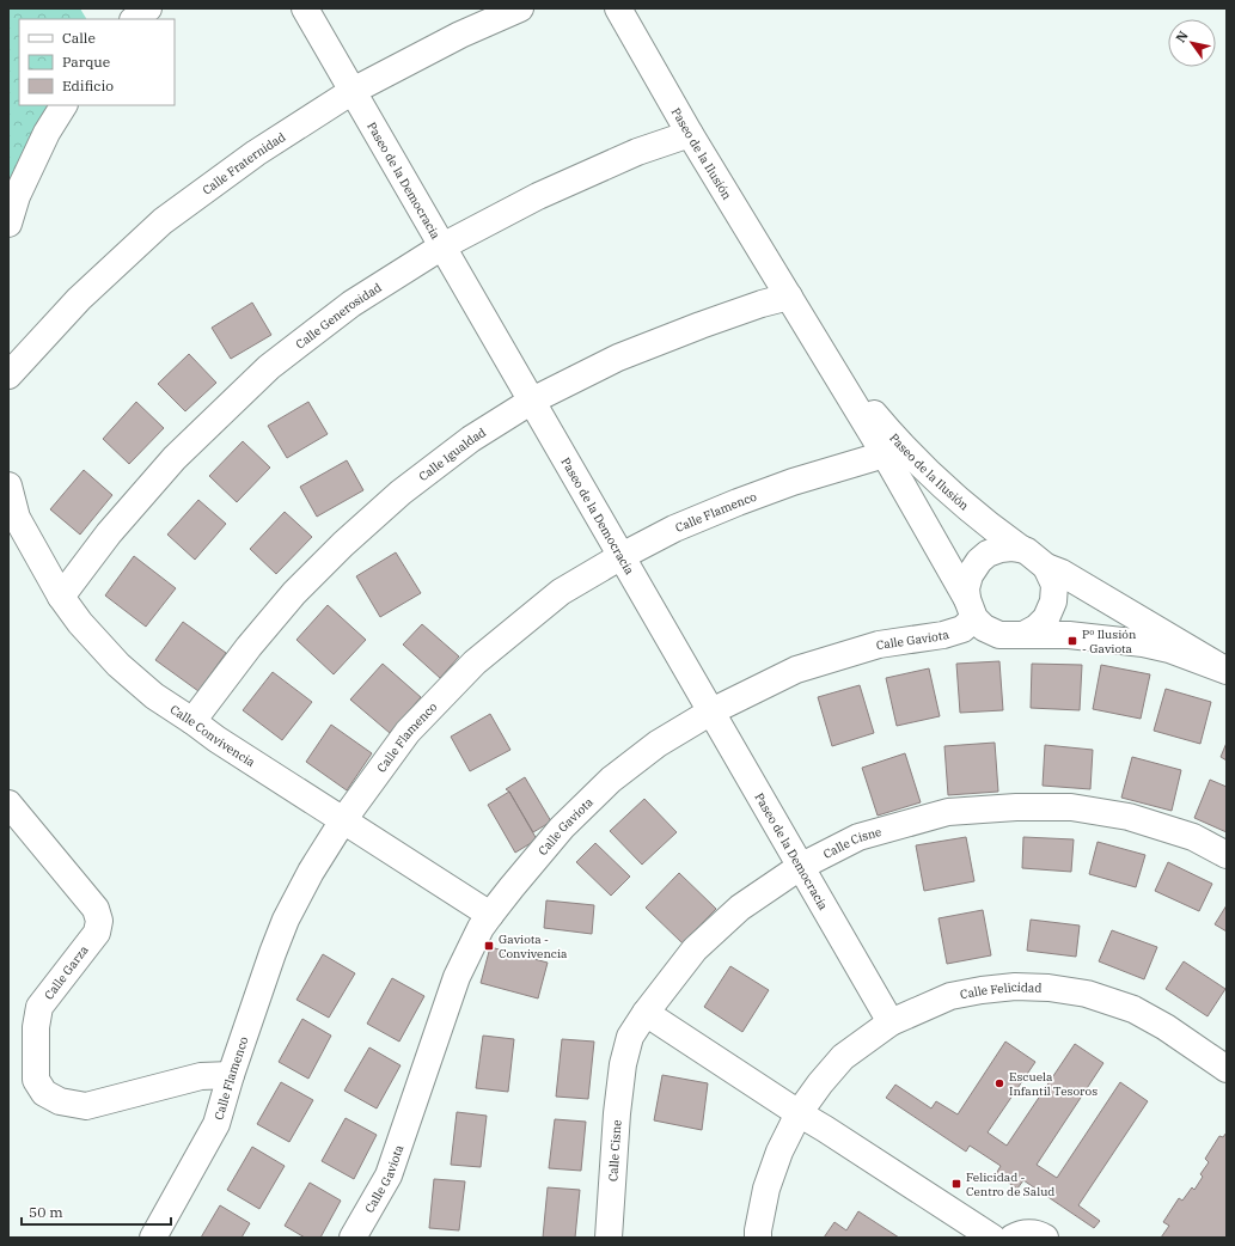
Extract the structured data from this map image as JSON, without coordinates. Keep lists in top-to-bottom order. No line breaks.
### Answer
{"streets":{"street":["Paseo de la Ilusión","Calle Fraternidad","Paseo de la Democracia","Calle Generosidad","Calle Igualdad","Calle Flamenco","Calle Gaviota","Calle Convivencia","Calle Cisne","Calle Garza","Calle Felicidad"]},"crossings":[["Paseo de la Ilusión","Calle Generosidad"],["Paseo de la Ilusión","Calle Igualdad"],["Paseo de la Ilusión","Calle Flamenco"],["Paseo de la Ilusión","Calle Gaviota"],["Calle Fraternidad","Paseo de la Democracia"],["Paseo de la Democracia","Calle Generosidad"],["Paseo de la Democracia","Calle Igualdad"],["Paseo de la Democracia","Calle Flamenco"],["Paseo de la Democracia","Calle Gaviota"],["Paseo de la Democracia","Calle Cisne"],["Paseo de la Democracia","Calle Felicidad"],["Calle Generosidad","Calle Convivencia"],["Calle Igualdad","Calle Convivencia"],["Calle Flamenco","Calle Convivencia"],["Calle Flamenco","Calle Garza"],["Calle Gaviota","Calle Convivencia"]],"places":{"transit":["Pº Ilusión - Gaviota","Gaviota - Convivencia","Felicidad - Centro de Salud"],"other":["Escuela Infantil Tesoros"]},"legend":["Calle","Parque","Edificio"],"scale_bar":"50 m","north":"top left"}
